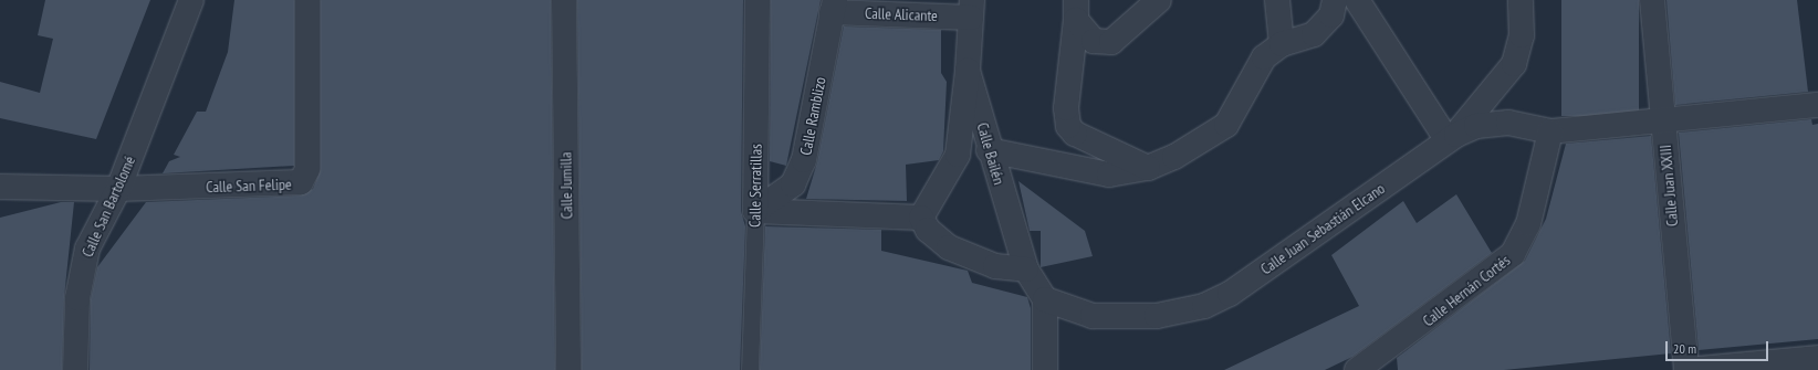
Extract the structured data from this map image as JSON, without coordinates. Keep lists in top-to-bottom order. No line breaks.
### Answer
{"streets":{"street":["Calle Alicante","Calle Ramblizo","Calle Bailén","Calle San Felipe","Calle Jumilla","Calle Serratillas","Calle Juan XXIII","Calle San Bartolomé","Calle Juan Sebastián Elcano","Calle Hernán Cortés"]},"crossings":[["Calle Alicante","Calle Ramblizo"],["Calle Alicante","Calle Bailén"],["Calle Ramblizo","Calle Serratillas"],["Calle Bailén","Calle Juan Sebastián Elcano"],["Calle San Felipe","Calle San Bartolomé"],["Calle Juan XXIII","Calle Juan Sebastián Elcano"],["Calle Juan Sebastián Elcano","Calle Hernán Cortés"]],"scale_bar":"20 m"}
